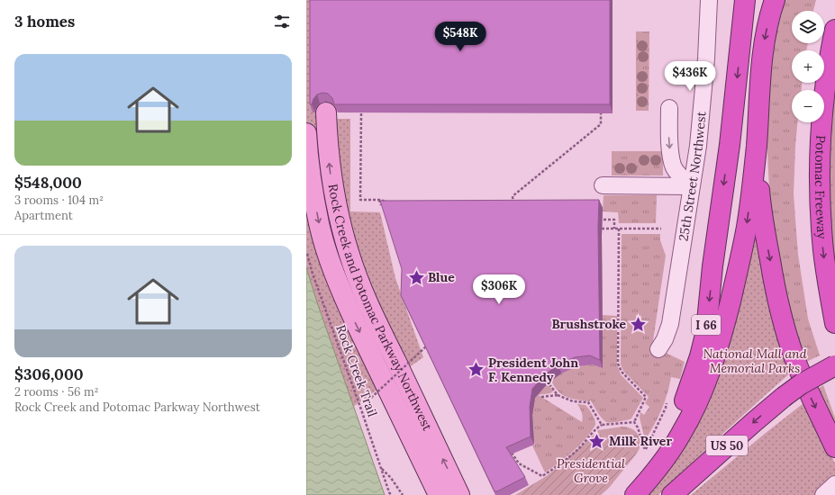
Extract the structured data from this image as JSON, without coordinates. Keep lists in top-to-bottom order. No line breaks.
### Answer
{"streets":{"highway":["Potomac Freeway","I 66","US 50"],"main road":["Rock Creek and Potomac Parkway Northwest"],"street":["25th Street Northwest"],"path":["Rock Creek Trail"]},"parks":["National Mall and Memorial Parks","Presidential Grove"],"places":{"place":["Blue","Brushstroke","President John F. Kennedy","Milk River"]},"page":{"heading":"3 homes","map_buttons":["+","−"],"price":["$548K","$436K","$306K"],"list":[{"name":"$548,000","note":"3 rooms · 104 m² · Apartment"},{"name":"$306,000","note":"2 rooms · 56 m² · Rock Creek and Potomac Parkway Northwest"}]}}
